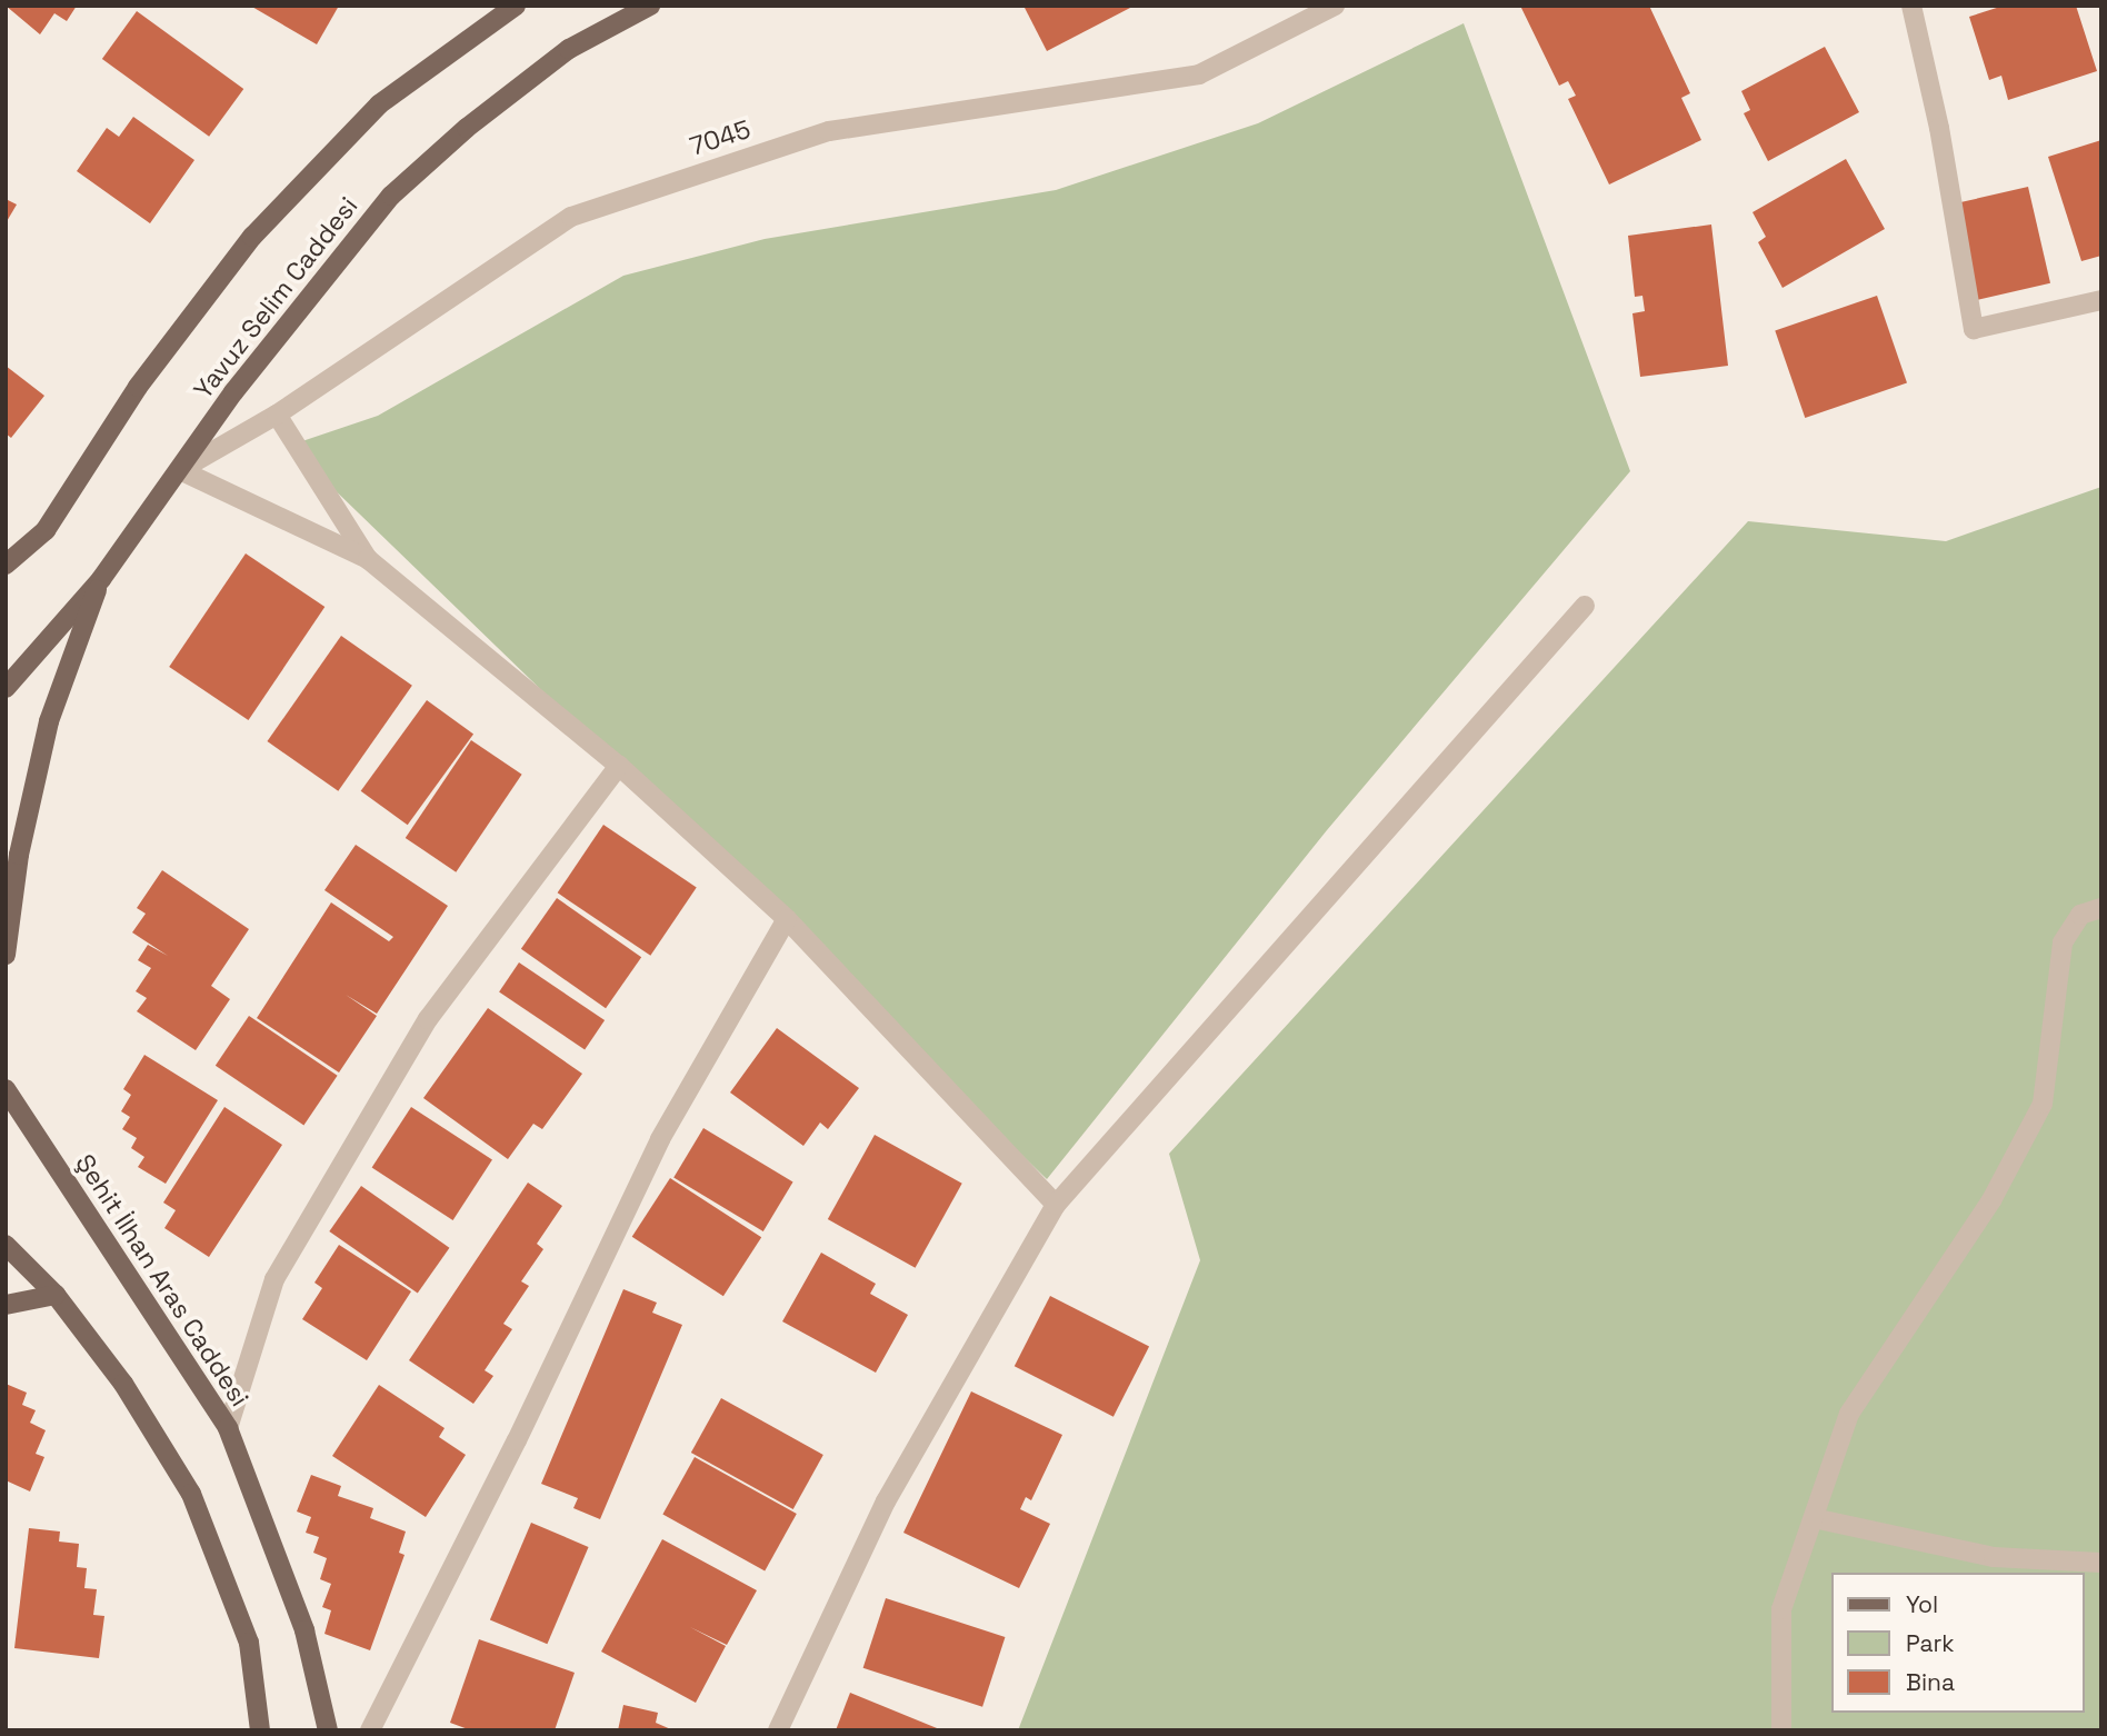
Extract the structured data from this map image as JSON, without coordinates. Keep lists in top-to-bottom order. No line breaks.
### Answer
{"streets":{"main road":["Yavuz Selim Caddesi","Şehit İlhan Aras Caddesi"],"street":["7045"]},"crossings":[["7045","Yavuz Selim Caddesi"]],"legend":["Yol","Park","Bina"]}
